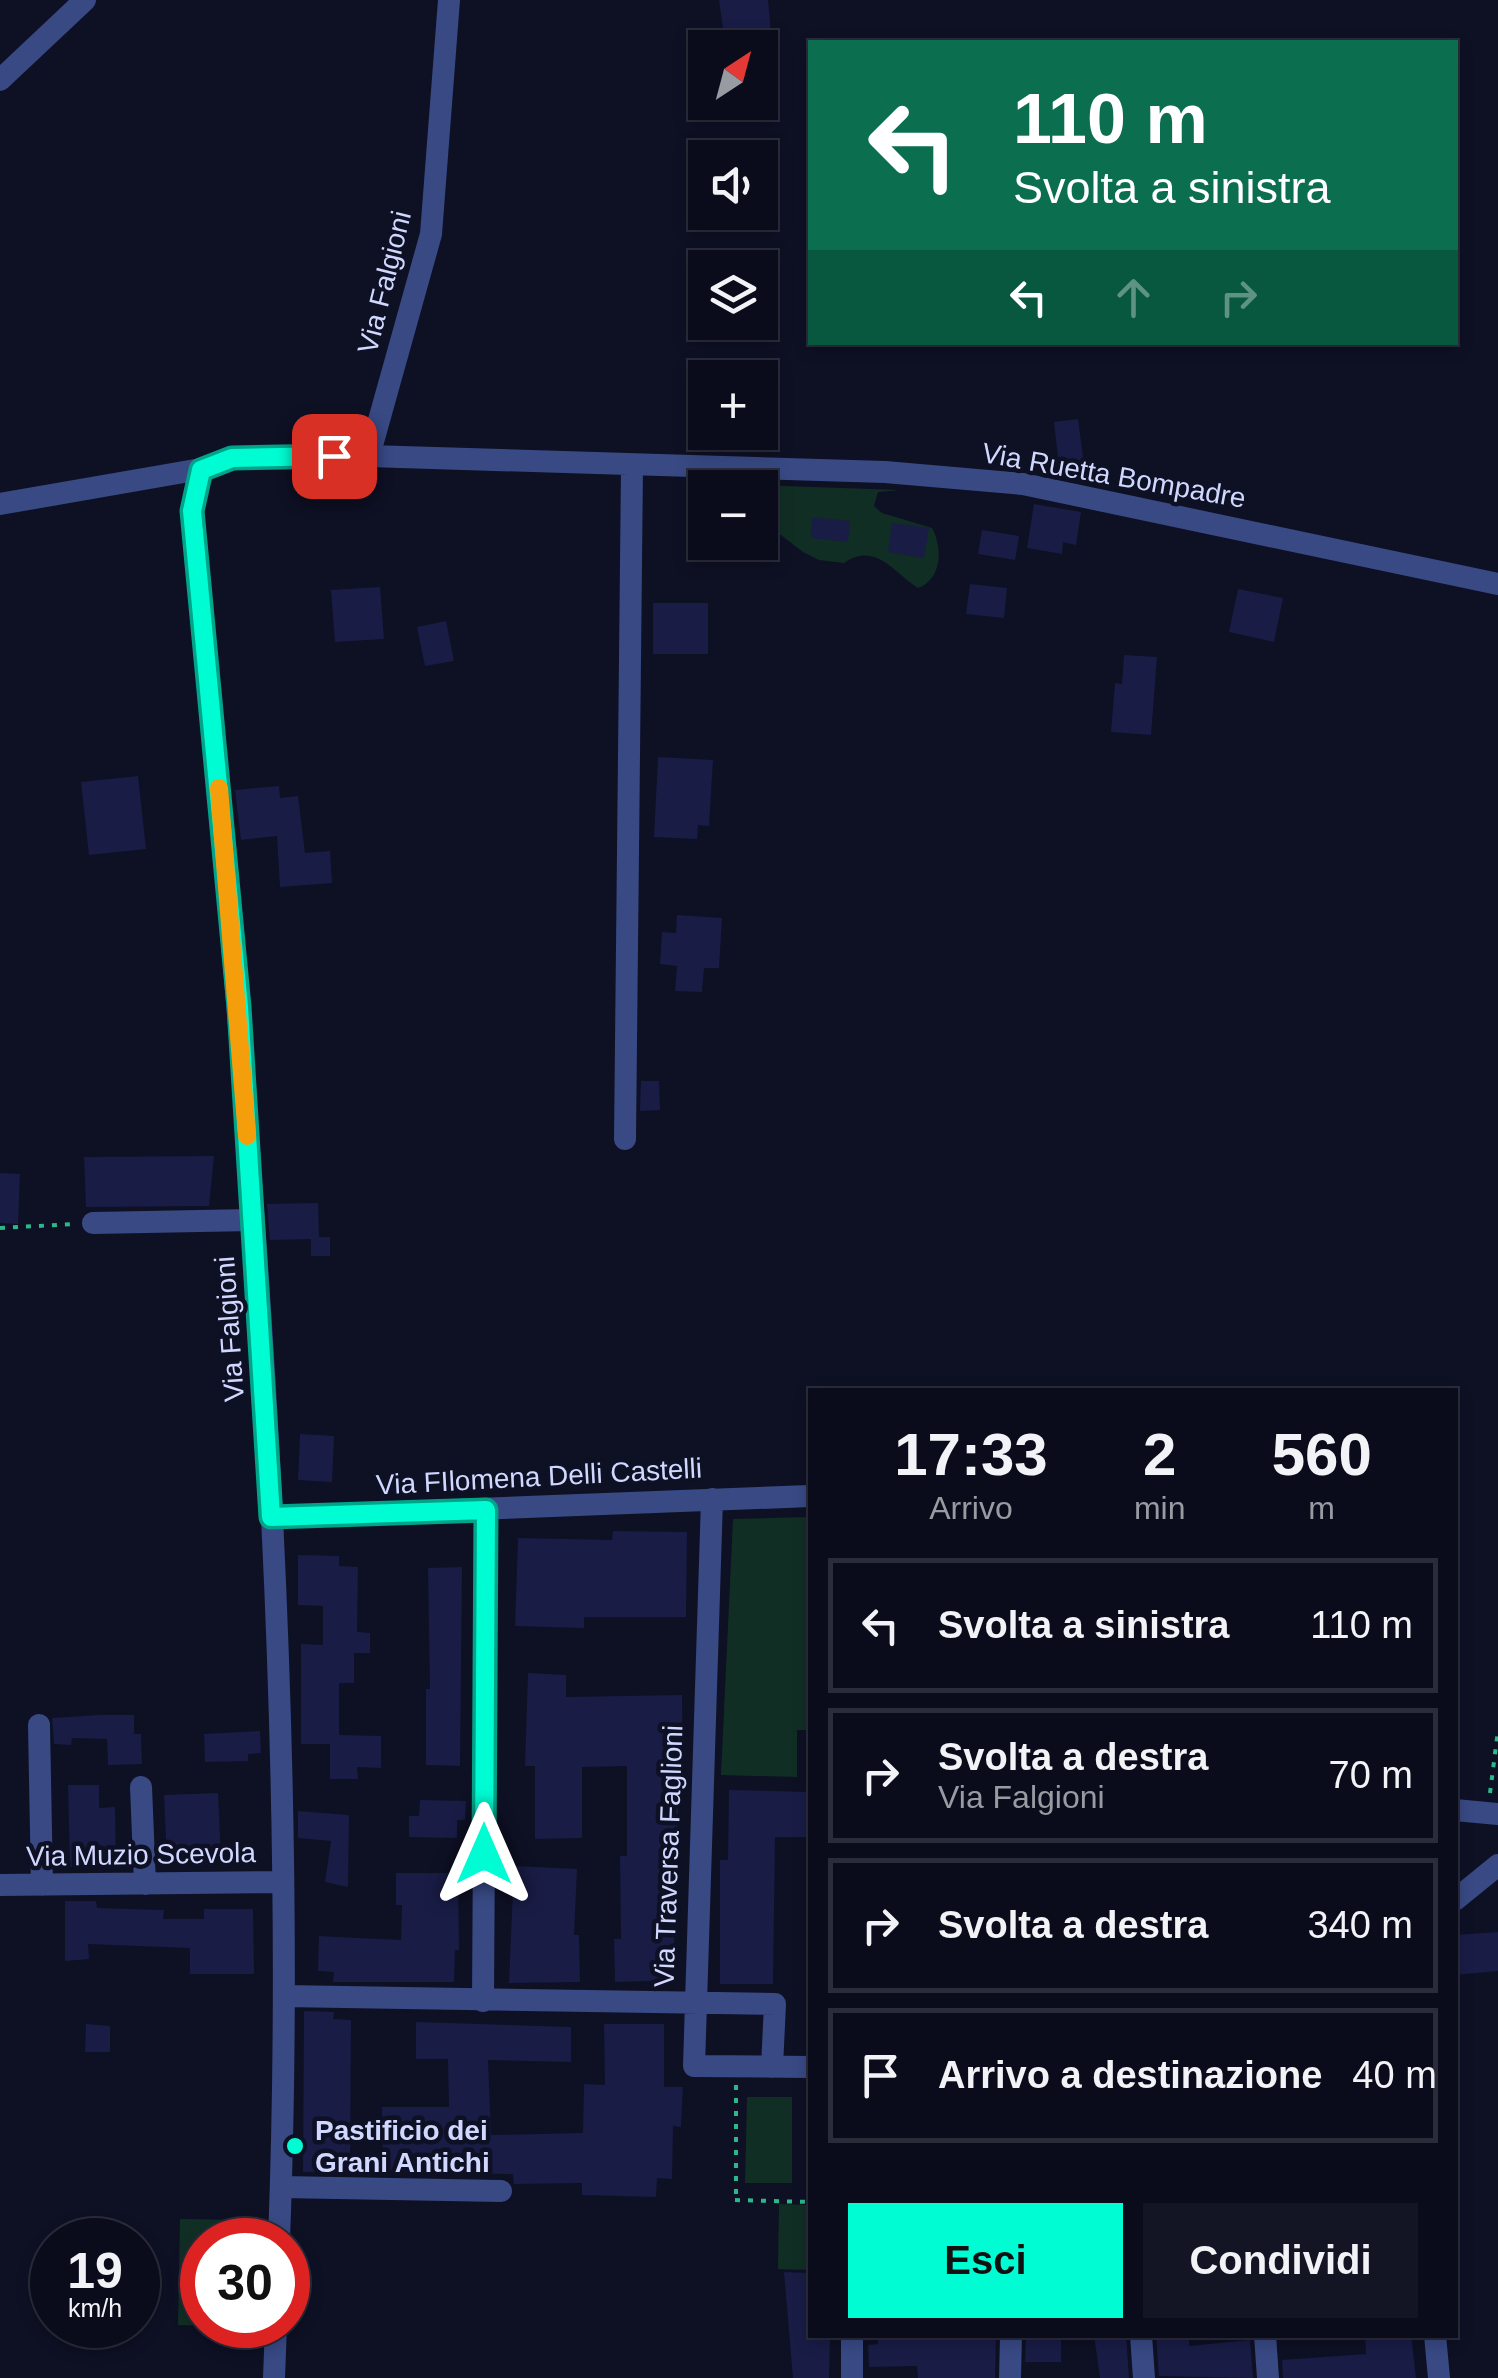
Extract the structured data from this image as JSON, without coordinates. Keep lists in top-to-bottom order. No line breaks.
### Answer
{"streets":{"street":["Via Falgioni","Via Ruetta Bompadre","Via FIlomena Delli Castelli","Via Muzio Scevola","Via Traversa Faglioni"]},"crossings":[["Via Falgioni","Via Ruetta Bompadre"],["Via Falgioni","Via FIlomena Delli Castelli"],["Via Falgioni","Via Muzio Scevola"],["Via Falgioni","Via Traversa Faglioni"],["Via FIlomena Delli Castelli","Via Traversa Faglioni"]],"places":["Pastificio dei Grani Antichi"],"north":"top right","page":{"map_buttons":["+","−"],"turn":["110 m","Svolta a sinistra"],"eta":["17:33","Arrivo","2","min","560","m"],"list":[{"name":"Svolta a sinistra","value":"110 m"},{"name":"Svolta a destra","note":"Via Falgioni","value":"70 m"},{"name":"Svolta a destra","value":"340 m"},{"name":"Arrivo a destinazione","value":"40 m"}],"buttons":["Esci","Condividi"],"speed":"19 km/h","limit":"30"}}
